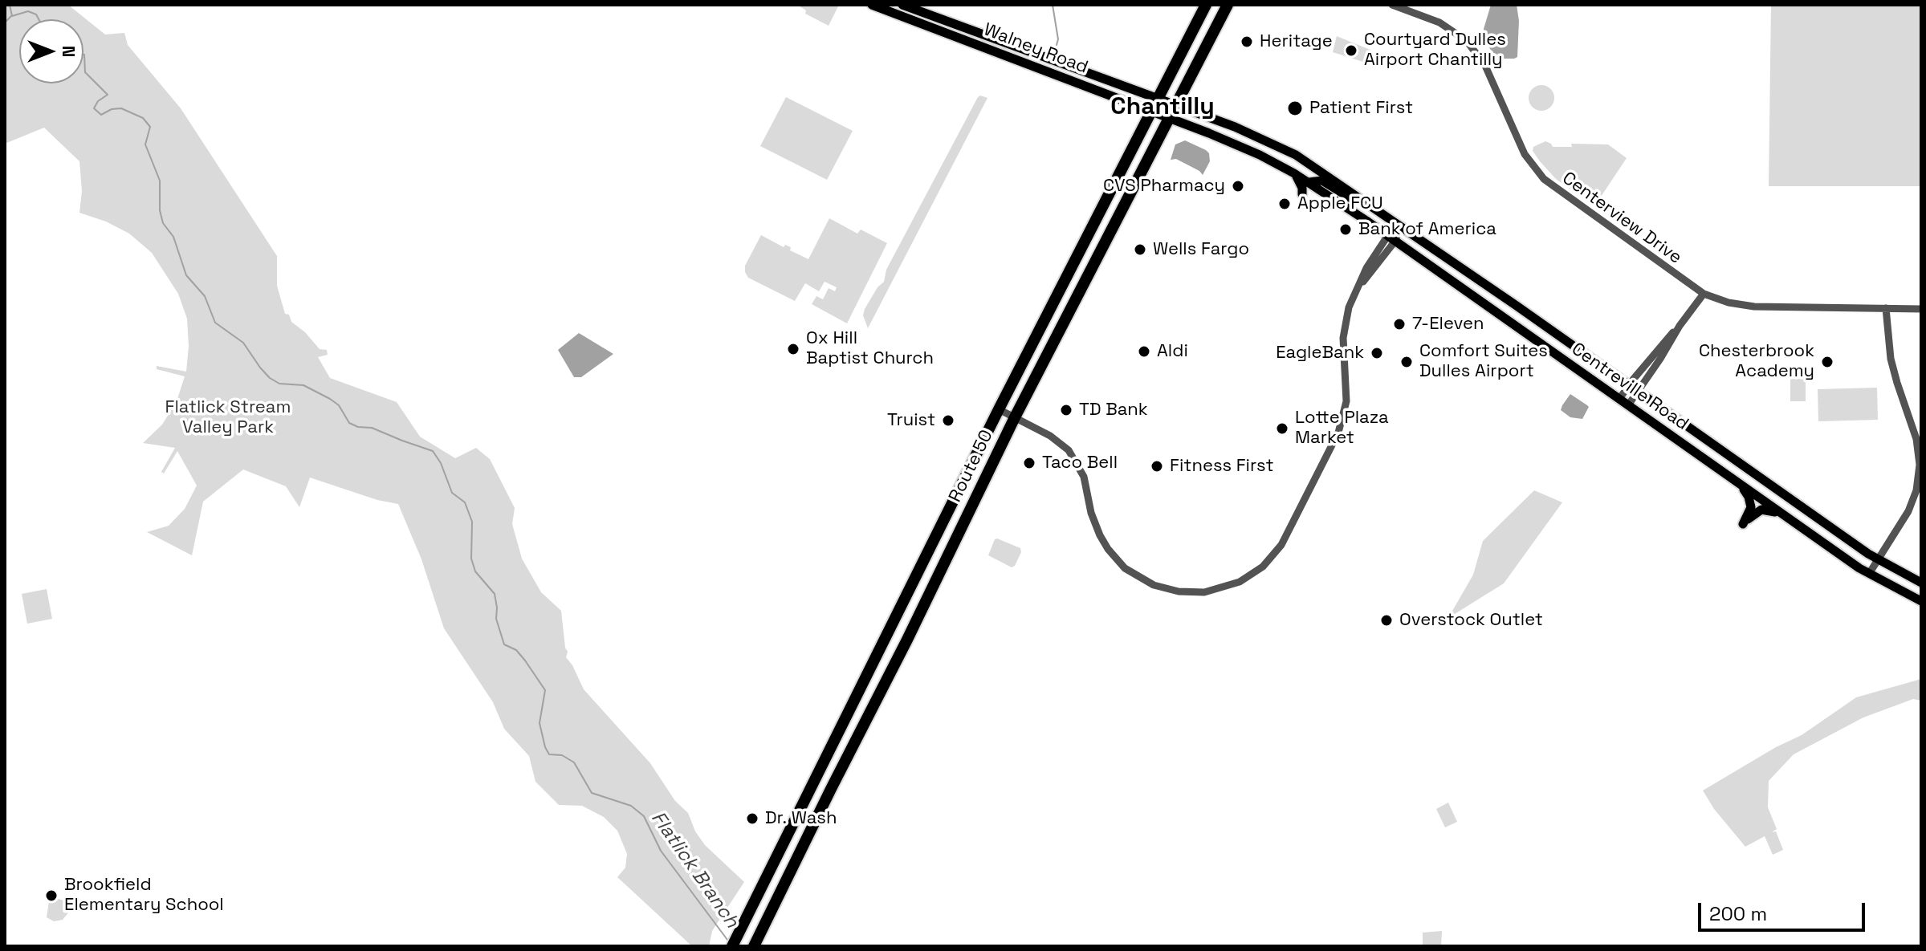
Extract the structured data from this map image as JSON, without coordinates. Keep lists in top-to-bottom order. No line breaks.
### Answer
{"streets":{"highway":["Route 50"],"main road":["Walney Road","Centreville Road"],"street":["Centerview Drive"]},"crossings":[["Walney Road","Centreville Road"],["Walney Road","Route 50"],["Centreville Road","Route 50"]],"districts":["Chantilly"],"water":["Flatlick Branch"],"parks":["Flatlick Stream Valley Park"],"places":["Heritage","Courtyard Dulles Airport Chantilly","Patient First","CVS Pharmacy","Apple FCU","Bank of America","Wells Fargo","7-Eleven","Ox Hill Baptist Church","Aldi","EagleBank","Comfort Suites Dulles Airport","Chesterbrook Academy","TD Bank","Truist","Lotte Plaza Market","Taco Bell","Fitness First","Overstock Outlet","Dr. Wash","Brookfield Elementary School"],"scale_bar":"200 m","north":"right"}
